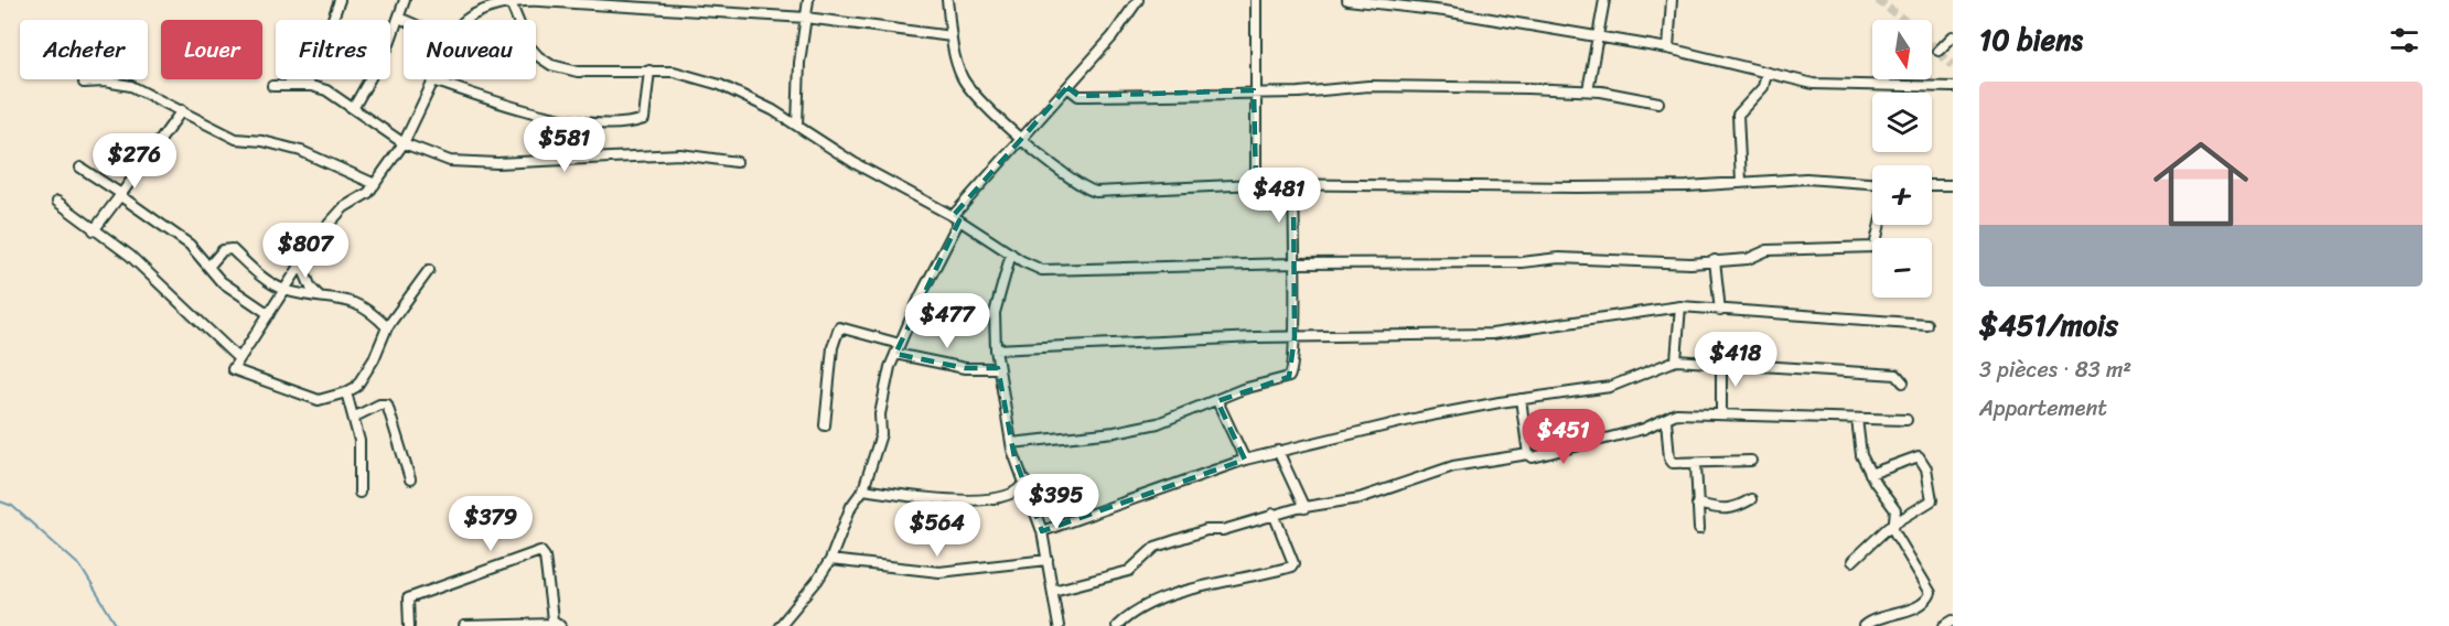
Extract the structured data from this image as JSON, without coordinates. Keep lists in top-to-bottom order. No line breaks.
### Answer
{"north":"bottom","page":{"heading":"10 biens","map_buttons":["+","−"],"chip":["Acheter","Louer","Filtres","Nouveau"],"list":[{"name":"$451/mois","note":"3 pièces · 83 m² · Appartement"}],"price":["$581","$276","$481","$807","$477","$418","$451","$395","$379","$564"]}}
